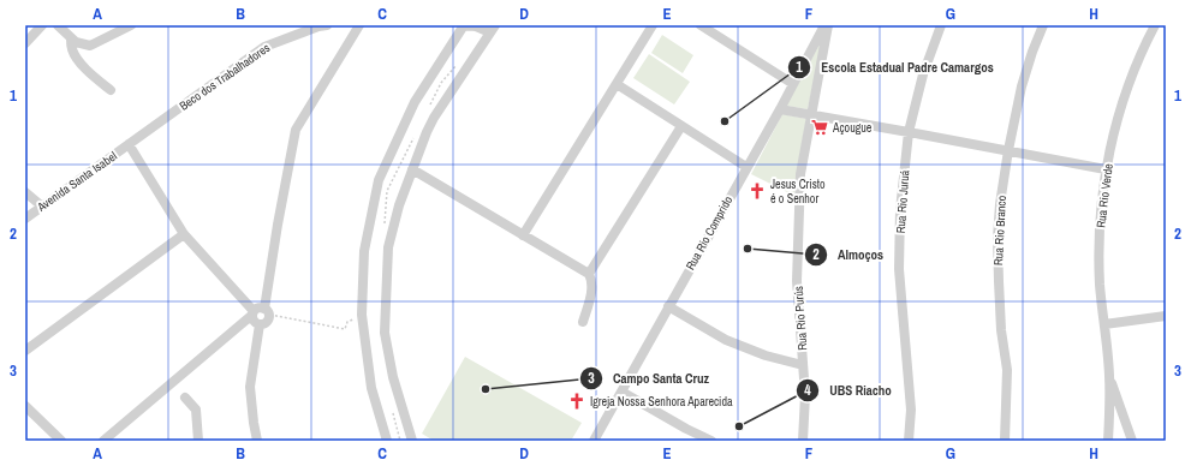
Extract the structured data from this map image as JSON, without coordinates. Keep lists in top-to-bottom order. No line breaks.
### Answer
{"streets":{"street":["Beco dos Trabalhadores","Avenida Santa Isabel","Rua Rio Verde","Rua Rio Juruá","Rua Rio Branco","Rua Rio Comprido","Rua Rio Purús"]},"crossings":[["Beco dos Trabalhadores","Avenida Santa Isabel"]],"places":{"other":["Escola Estadual Padre Camargos","Almoços","Campo Santa Cruz","UBS Riacho"],"supermarket":["Açougue"],"church":["Jesus Cristo é o Senhor","Igreja Nossa Senhora Aparecida"]},"grid":{"columns":["A","B","C","D","E","F","G","H"],"rows":["1","2","3"]}}
